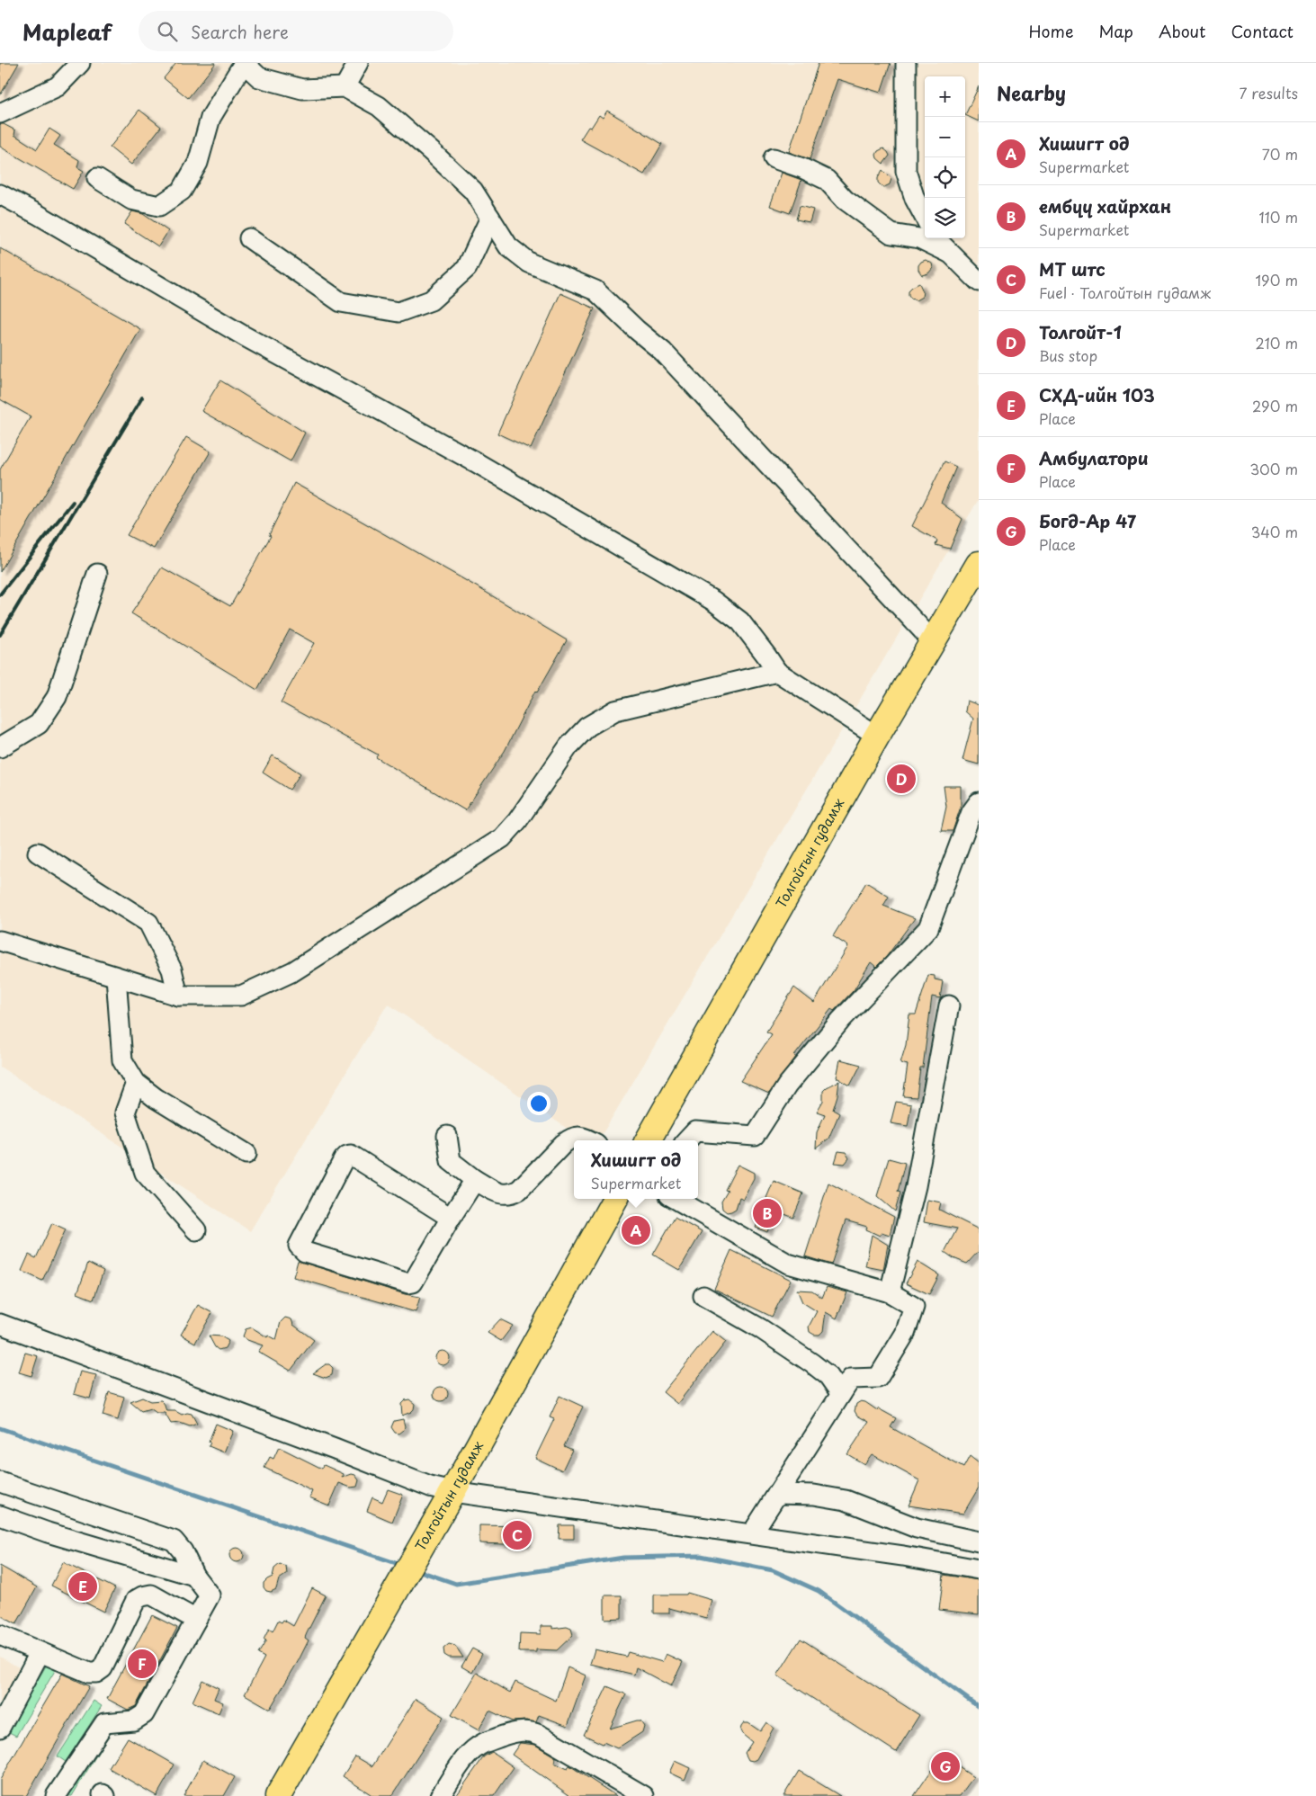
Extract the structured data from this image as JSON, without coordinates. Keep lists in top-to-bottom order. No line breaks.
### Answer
{"streets":{"main road":["Толгойтын гудамж"]},"page":{"header":"Mapleaf","search":"Search here","nav":["Home","Map","About","Contact"],"heading":["Nearby","7 results"],"map_buttons":["+","−"],"list":[{"mark":"A","name":"Хишигт од","note":"Supermarket","value":"70 m"},{"mark":"B","name":"ембүү хайрхан","note":"Supermarket","value":"110 m"},{"mark":"C","name":"МТ штс","note":"Fuel · Толгойтын гудамж","value":"190 m"},{"mark":"D","name":"Толгойт-1","note":"Bus stop","value":"210 m"},{"mark":"E","name":"СХД-ийн 103","note":"Place","value":"290 m"},{"mark":"F","name":"Амбулатори","note":"Place","value":"300 m"},{"mark":"G","name":"Богд-Ар 47","note":"Place","value":"340 m"}],"pins":["D","B","A","C","E","F","G"],"popup":["Хишигт од","Supermarket"]}}
